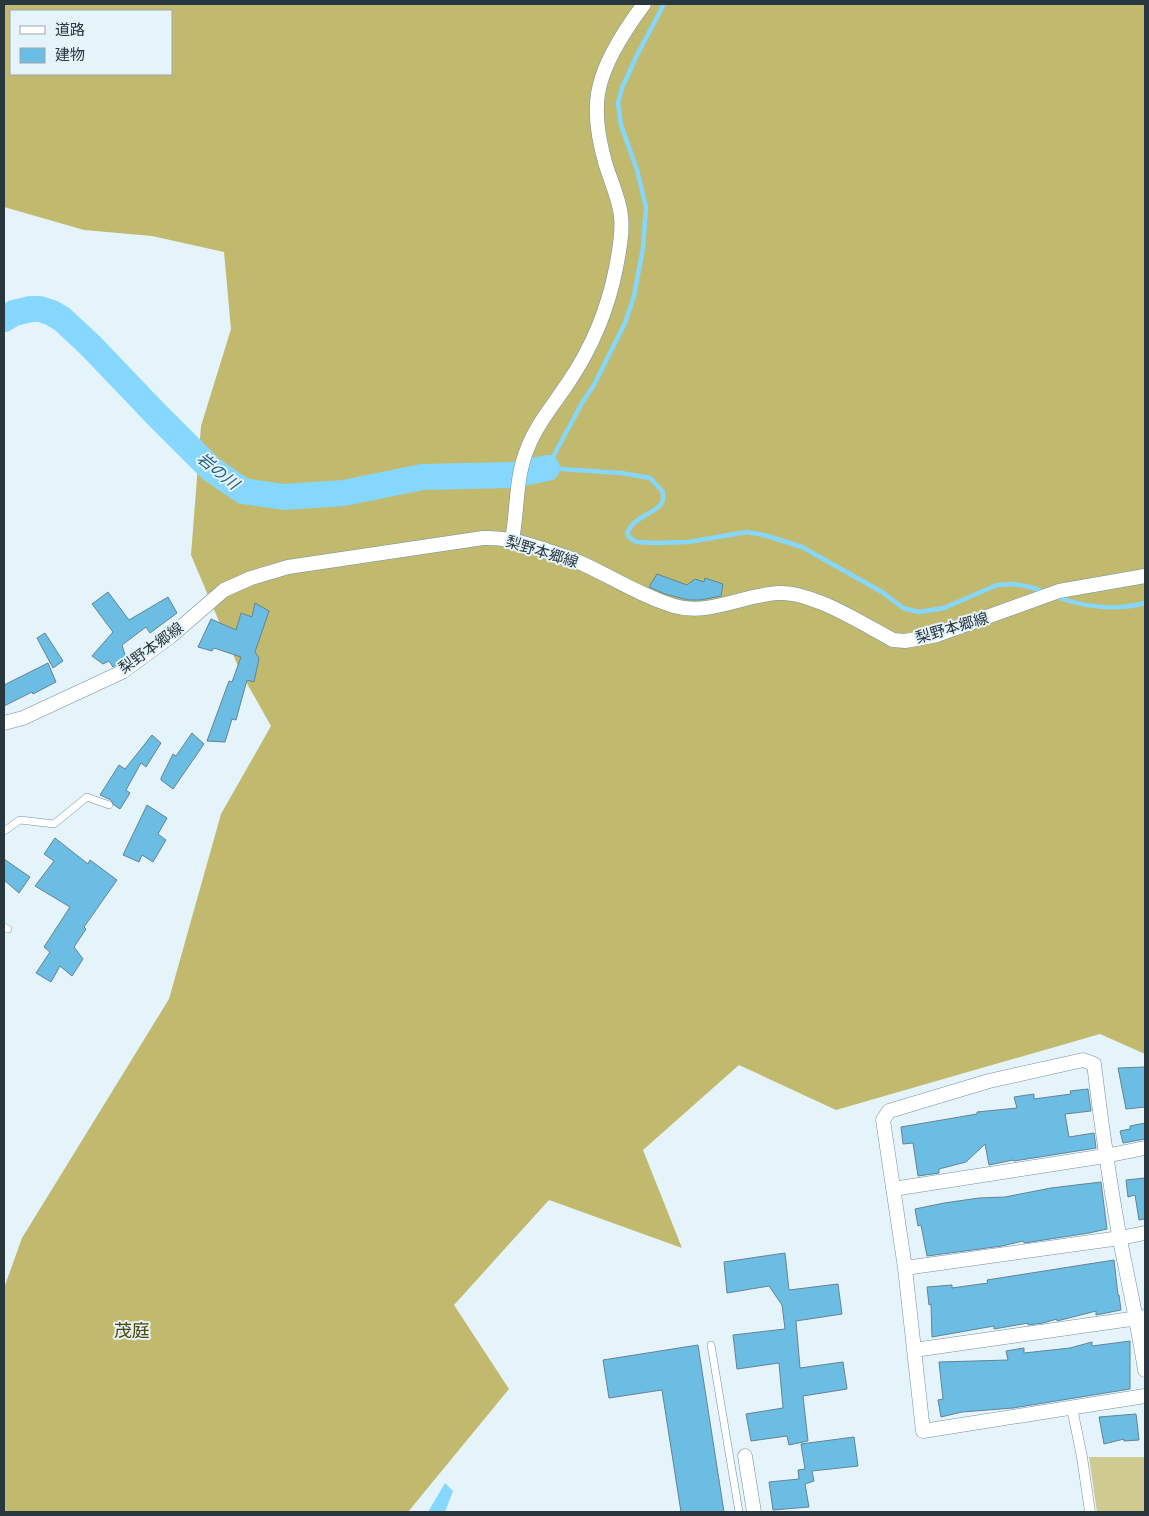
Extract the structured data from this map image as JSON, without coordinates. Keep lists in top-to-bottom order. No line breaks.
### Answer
{"streets":{"street":["梨野本郷線"]},"districts":["茂庭"],"water":["岩の川"],"legend":["道路","建物"]}
